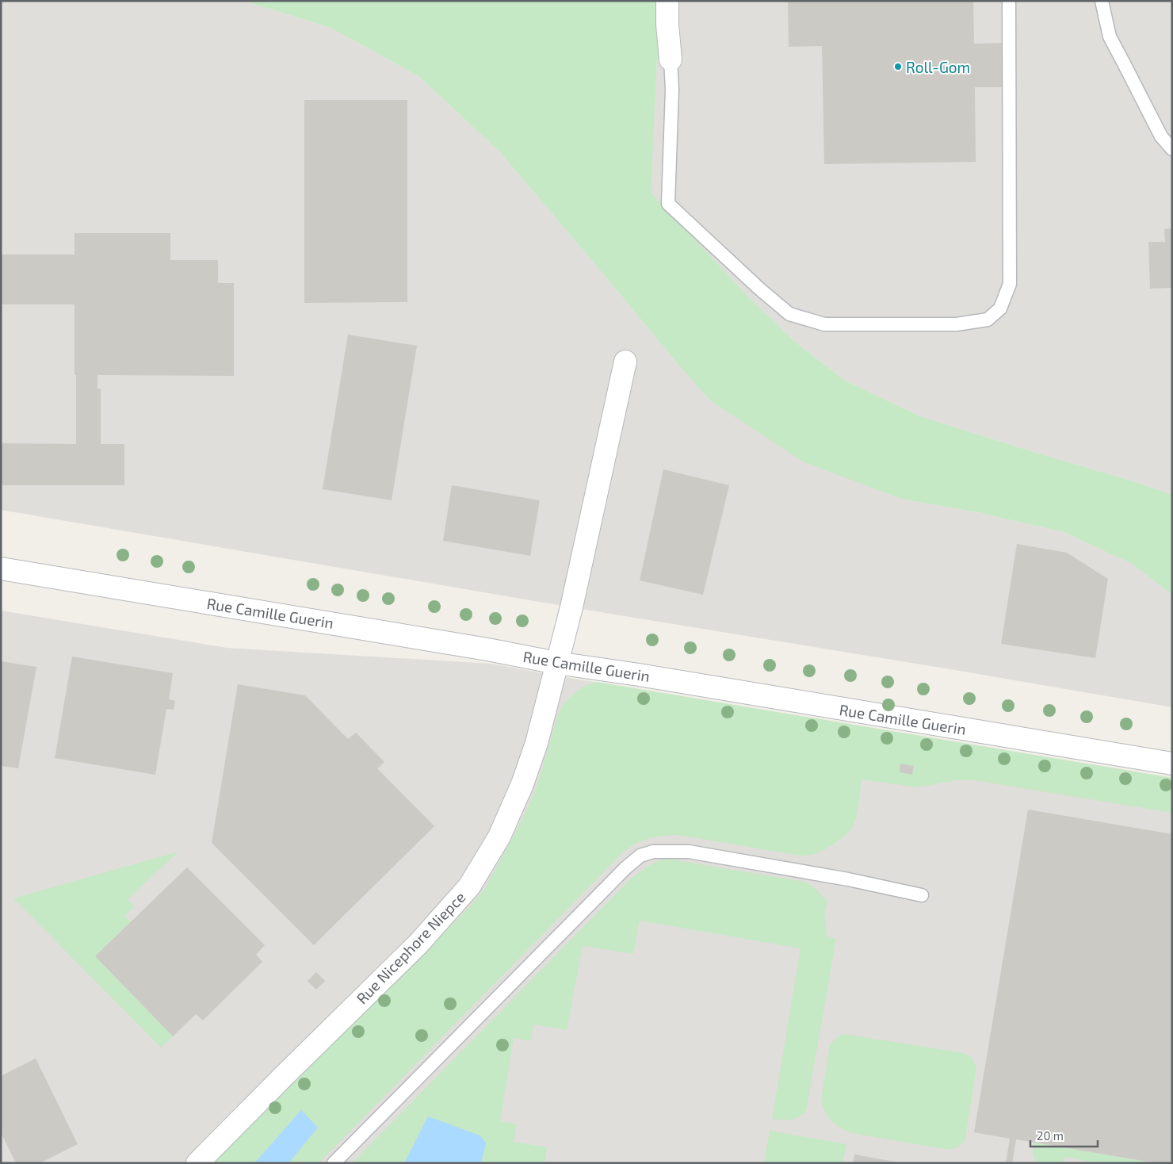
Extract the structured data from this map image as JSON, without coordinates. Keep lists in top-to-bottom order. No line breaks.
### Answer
{"streets":{"street":["Rue Camille Guerin","Rue Nicephore Niepce"]},"crossings":[["Rue Camille Guerin","Rue Nicephore Niepce"]],"places":["Roll-Gom"],"scale_bar":"20 m"}
